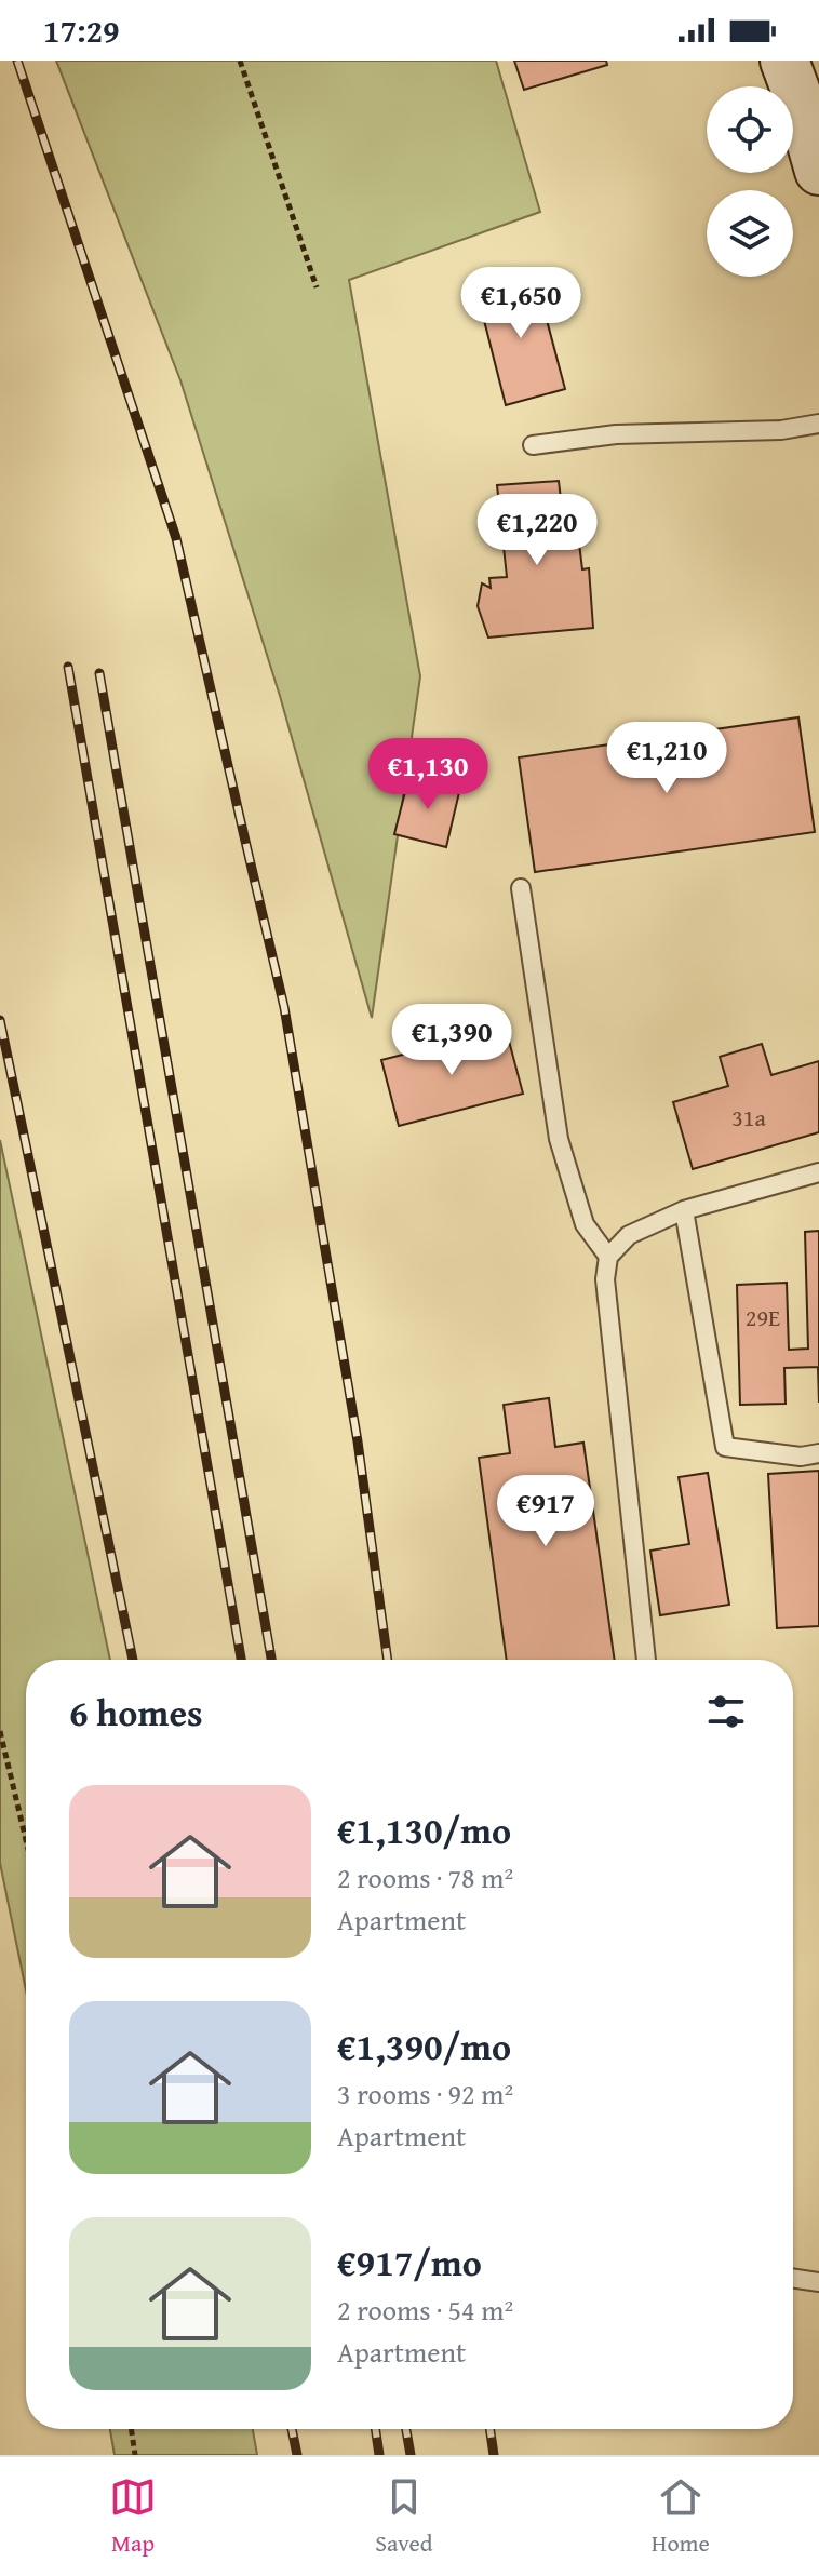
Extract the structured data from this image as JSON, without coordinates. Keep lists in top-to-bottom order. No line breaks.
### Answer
{"house_numbers":["31a","29E"],"page":{"status":"17:29","price":["€1,650","€1,220","€1,210","€1,130","€1,390","€917"],"heading":"6 homes","list":[{"name":"€1,130/mo","note":"2 rooms · 78 m² · Apartment"},{"name":"€1,390/mo","note":"3 rooms · 92 m² · Apartment"},{"name":"€917/mo","note":"2 rooms · 54 m² · Apartment"}],"tabs":["Map","Saved","Home"]}}
